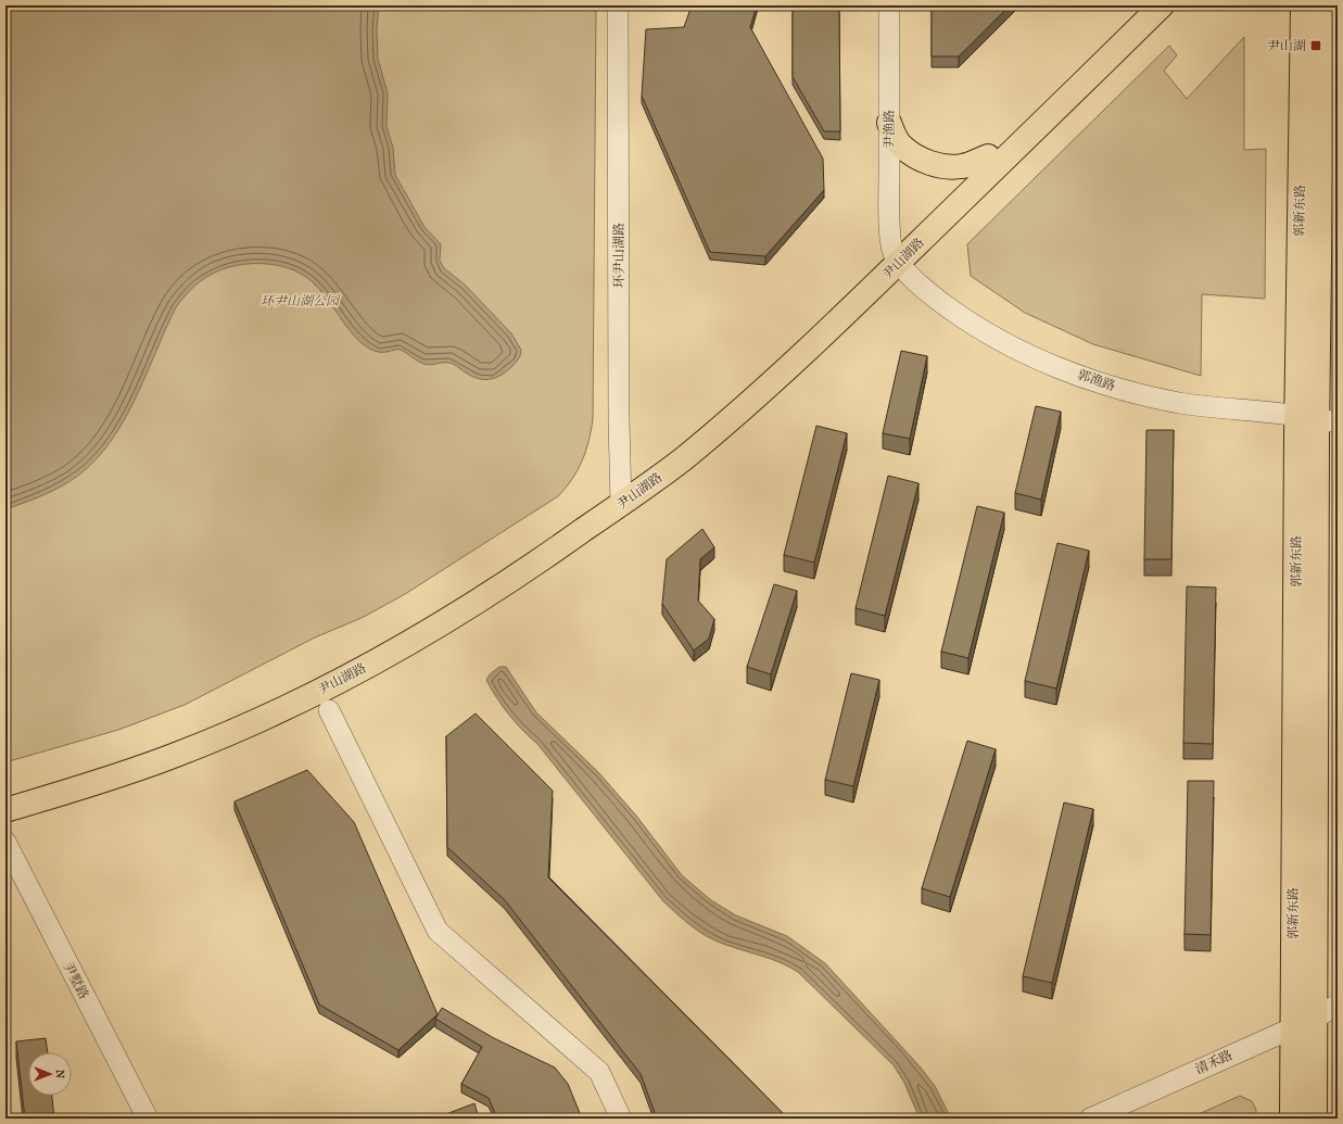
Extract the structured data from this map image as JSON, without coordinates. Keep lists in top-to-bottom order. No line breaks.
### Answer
{"streets":{"main road":["郭新东路","尹山湖路"],"street":["尹渔路","环尹山湖路","郭渔路","尹墅路","清禾路"]},"crossings":[["尹渔路","尹山湖路"],["尹渔路","郭渔路"],["郭新东路","郭渔路"],["郭新东路","清禾路"],["环尹山湖路","尹山湖路"],["尹山湖路","郭渔路"]],"parks":["环尹山湖公园"],"places":{"transit":["尹山湖"]},"north":"right"}
